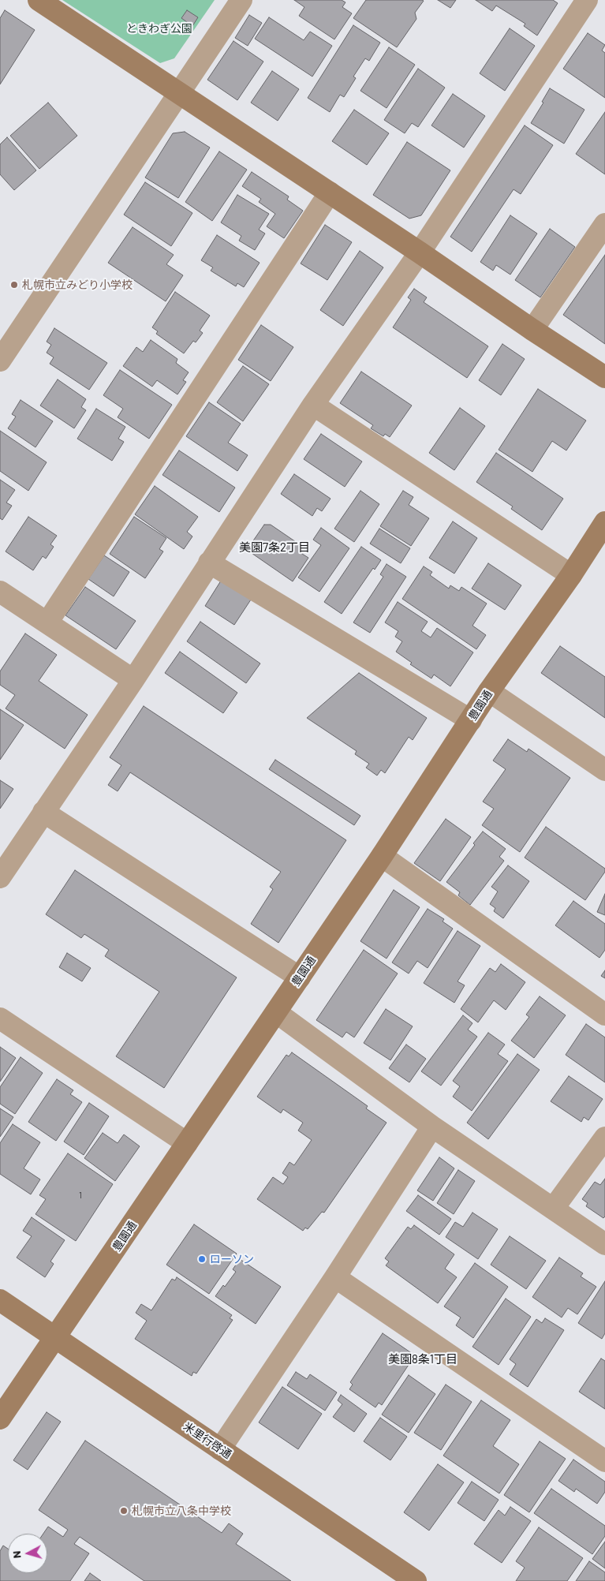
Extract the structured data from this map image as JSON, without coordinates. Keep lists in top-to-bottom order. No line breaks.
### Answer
{"streets":{"street":["豊園通","米里行啓通"]},"crossings":[["豊園通","米里行啓通"]],"districts":["美園7条2丁目","美園8条1丁目"],"parks":["ときわぎ公園"],"places":["札幌市立みどり小学校","ローソン","札幌市立八条中学校"],"house_numbers":["1"],"north":"left"}
